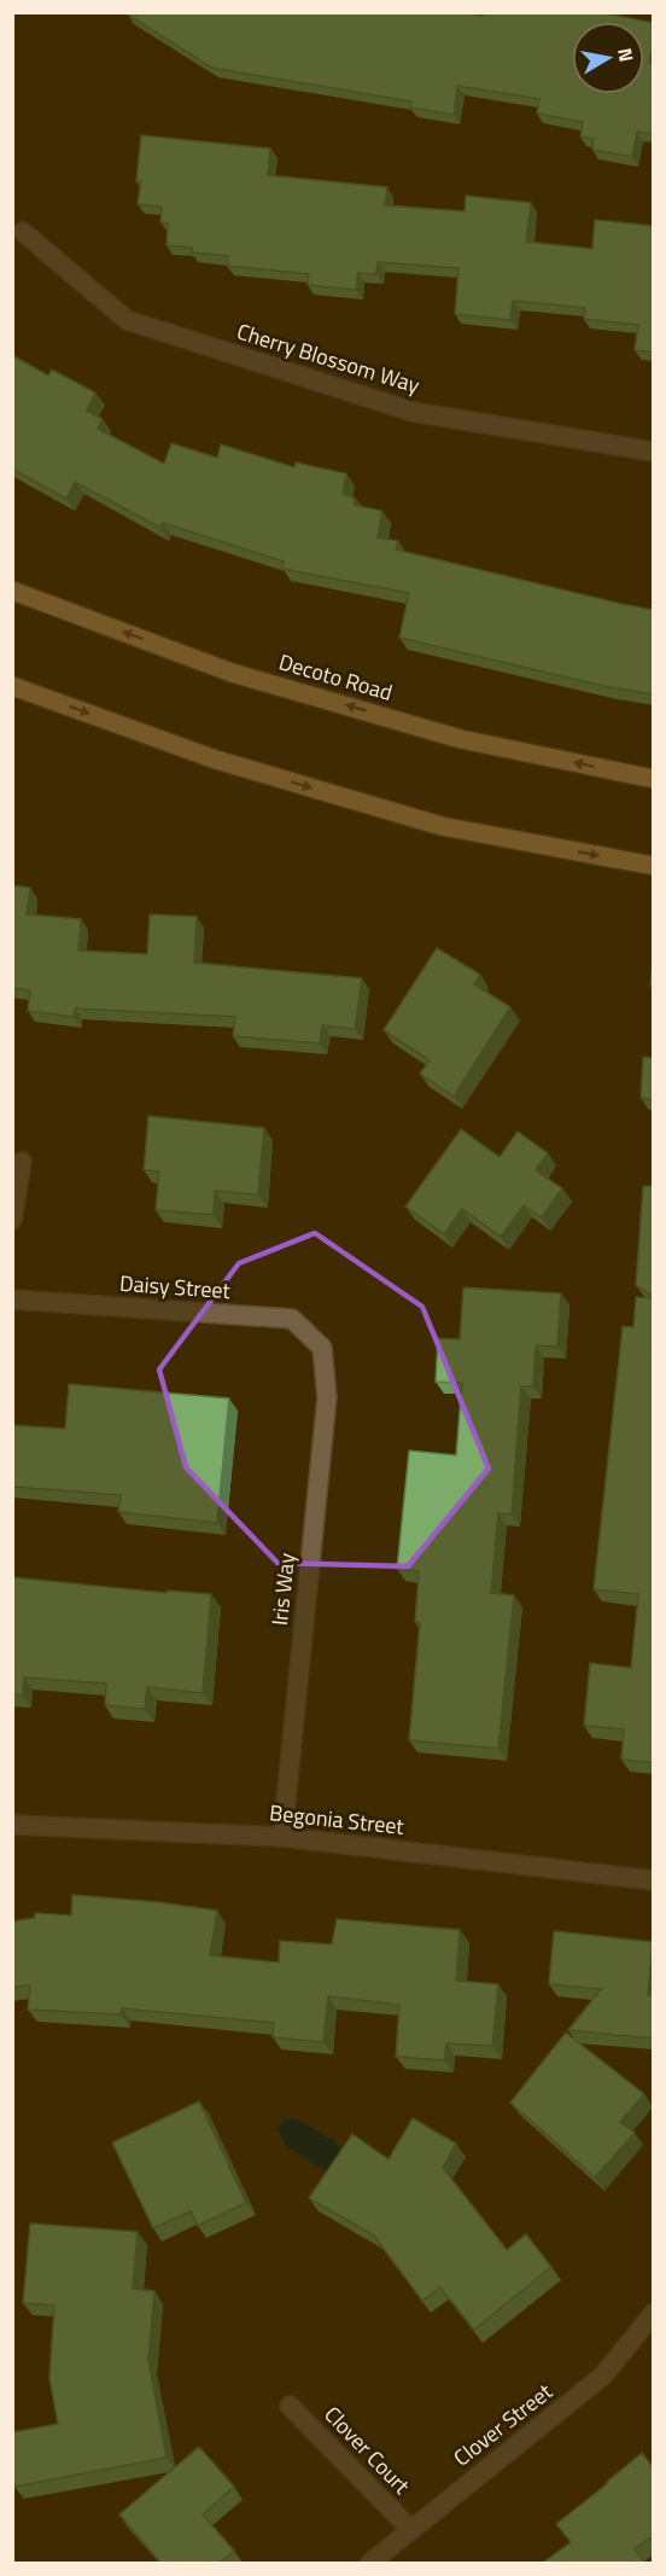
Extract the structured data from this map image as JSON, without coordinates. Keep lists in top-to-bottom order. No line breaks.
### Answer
{"streets":{"main road":["Decoto Road"],"street":["Cherry Blossom Way","Daisy Street","Iris Way","Begonia Street","Clover Street","Clover Court"]},"crossings":[["Daisy Street","Iris Way"],["Iris Way","Begonia Street"],["Clover Street","Clover Court"]],"north":"right"}
